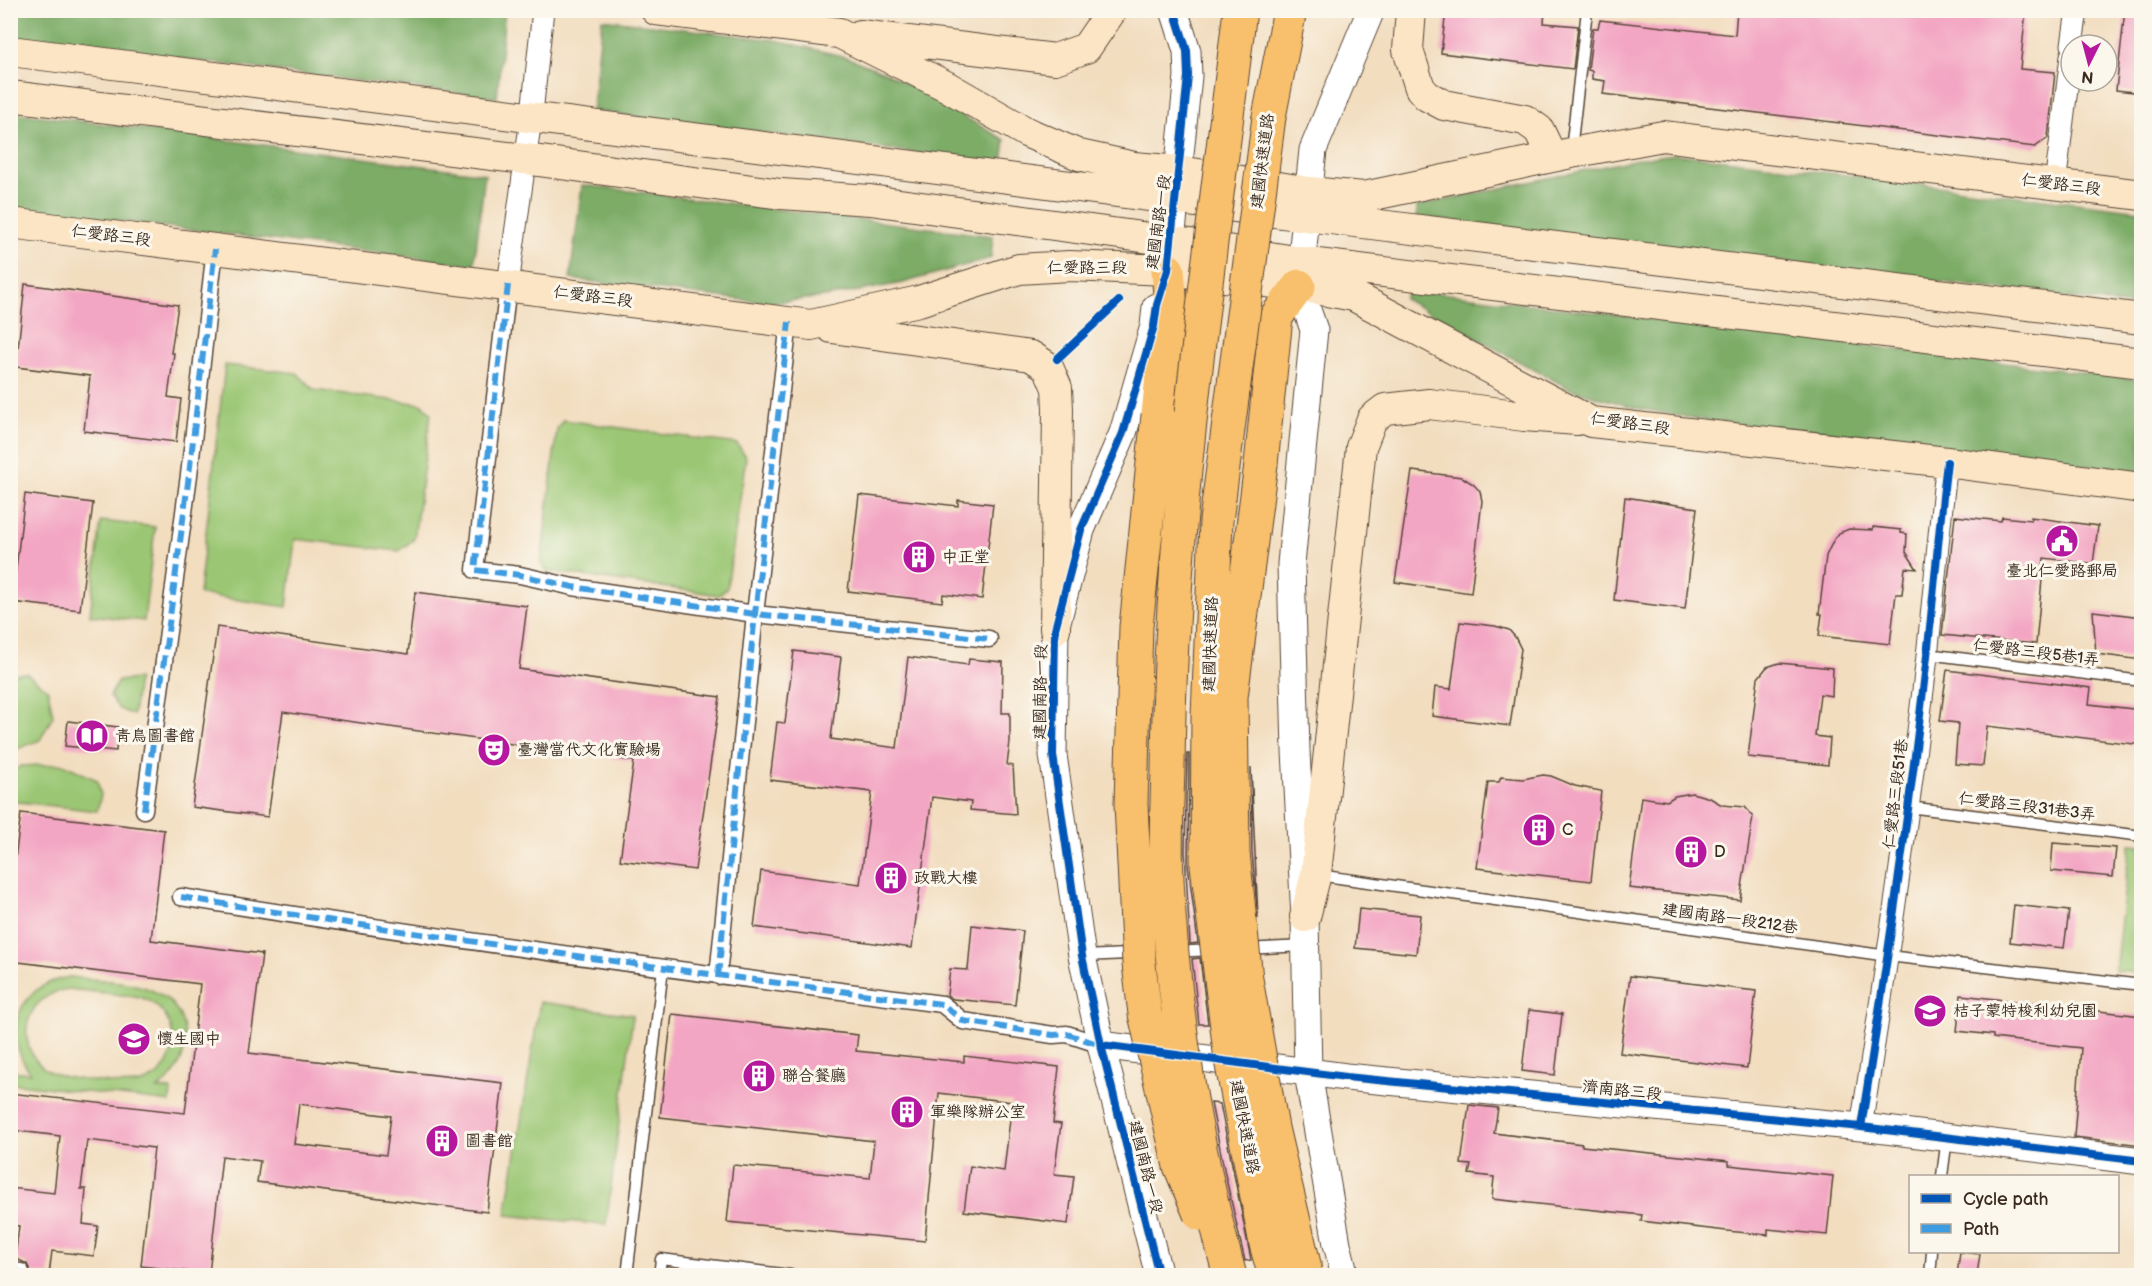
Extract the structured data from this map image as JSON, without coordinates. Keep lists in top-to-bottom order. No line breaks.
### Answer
{"streets":{"highway":["建國快速道路"],"main road":["仁愛路三段"],"street":["建國南路一段","仁愛路三段51巷","濟南路三段"],"lane":["仁愛路三段5巷1弄","仁愛路三段31巷3弄","建國南路一段212巷"]},"crossings":[["仁愛路三段","建國南路一段"],["仁愛路三段","仁愛路三段51巷"],["建國南路一段","濟南路三段"],["仁愛路三段5巷1弄","仁愛路三段51巷"],["仁愛路三段51巷","仁愛路三段31巷3弄"],["仁愛路三段51巷","建國南路一段212巷"],["仁愛路三段51巷","濟南路三段"]],"places":{"public building":["臺北仁愛路郵局"],"building":["中正堂","C","D","政戰大樓","聯合餐廳","軍樂隊辦公室","圖書館"],"library":["青鳥圖書館"],"theatre":["臺灣當代文化實驗場"],"school or university":["桔子蒙特梭利幼兒園","懷生國中"]},"legend":["Cycle path","Path"],"north":"bottom"}
